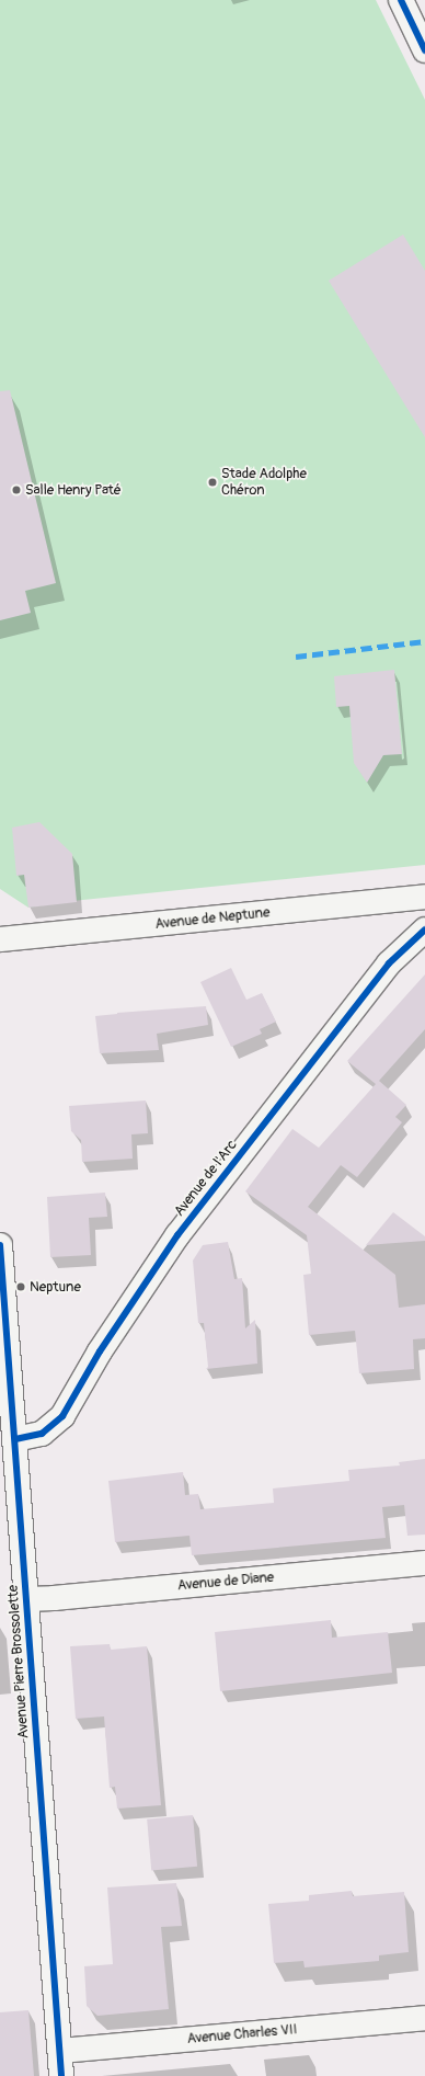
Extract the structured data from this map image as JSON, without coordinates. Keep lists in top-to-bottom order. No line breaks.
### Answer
{"streets":{"street":["Avenue de Neptune","Avenue de l'Arc","Avenue de Diane","Avenue Pierre Brossolette","Avenue Charles VII"]},"crossings":[["Avenue de l'Arc","Avenue Pierre Brossolette"],["Avenue de Diane","Avenue Pierre Brossolette"],["Avenue Pierre Brossolette","Avenue Charles VII"]],"places":["Stade Adolphe Chéron","Salle Henry Paté","Neptune"]}
